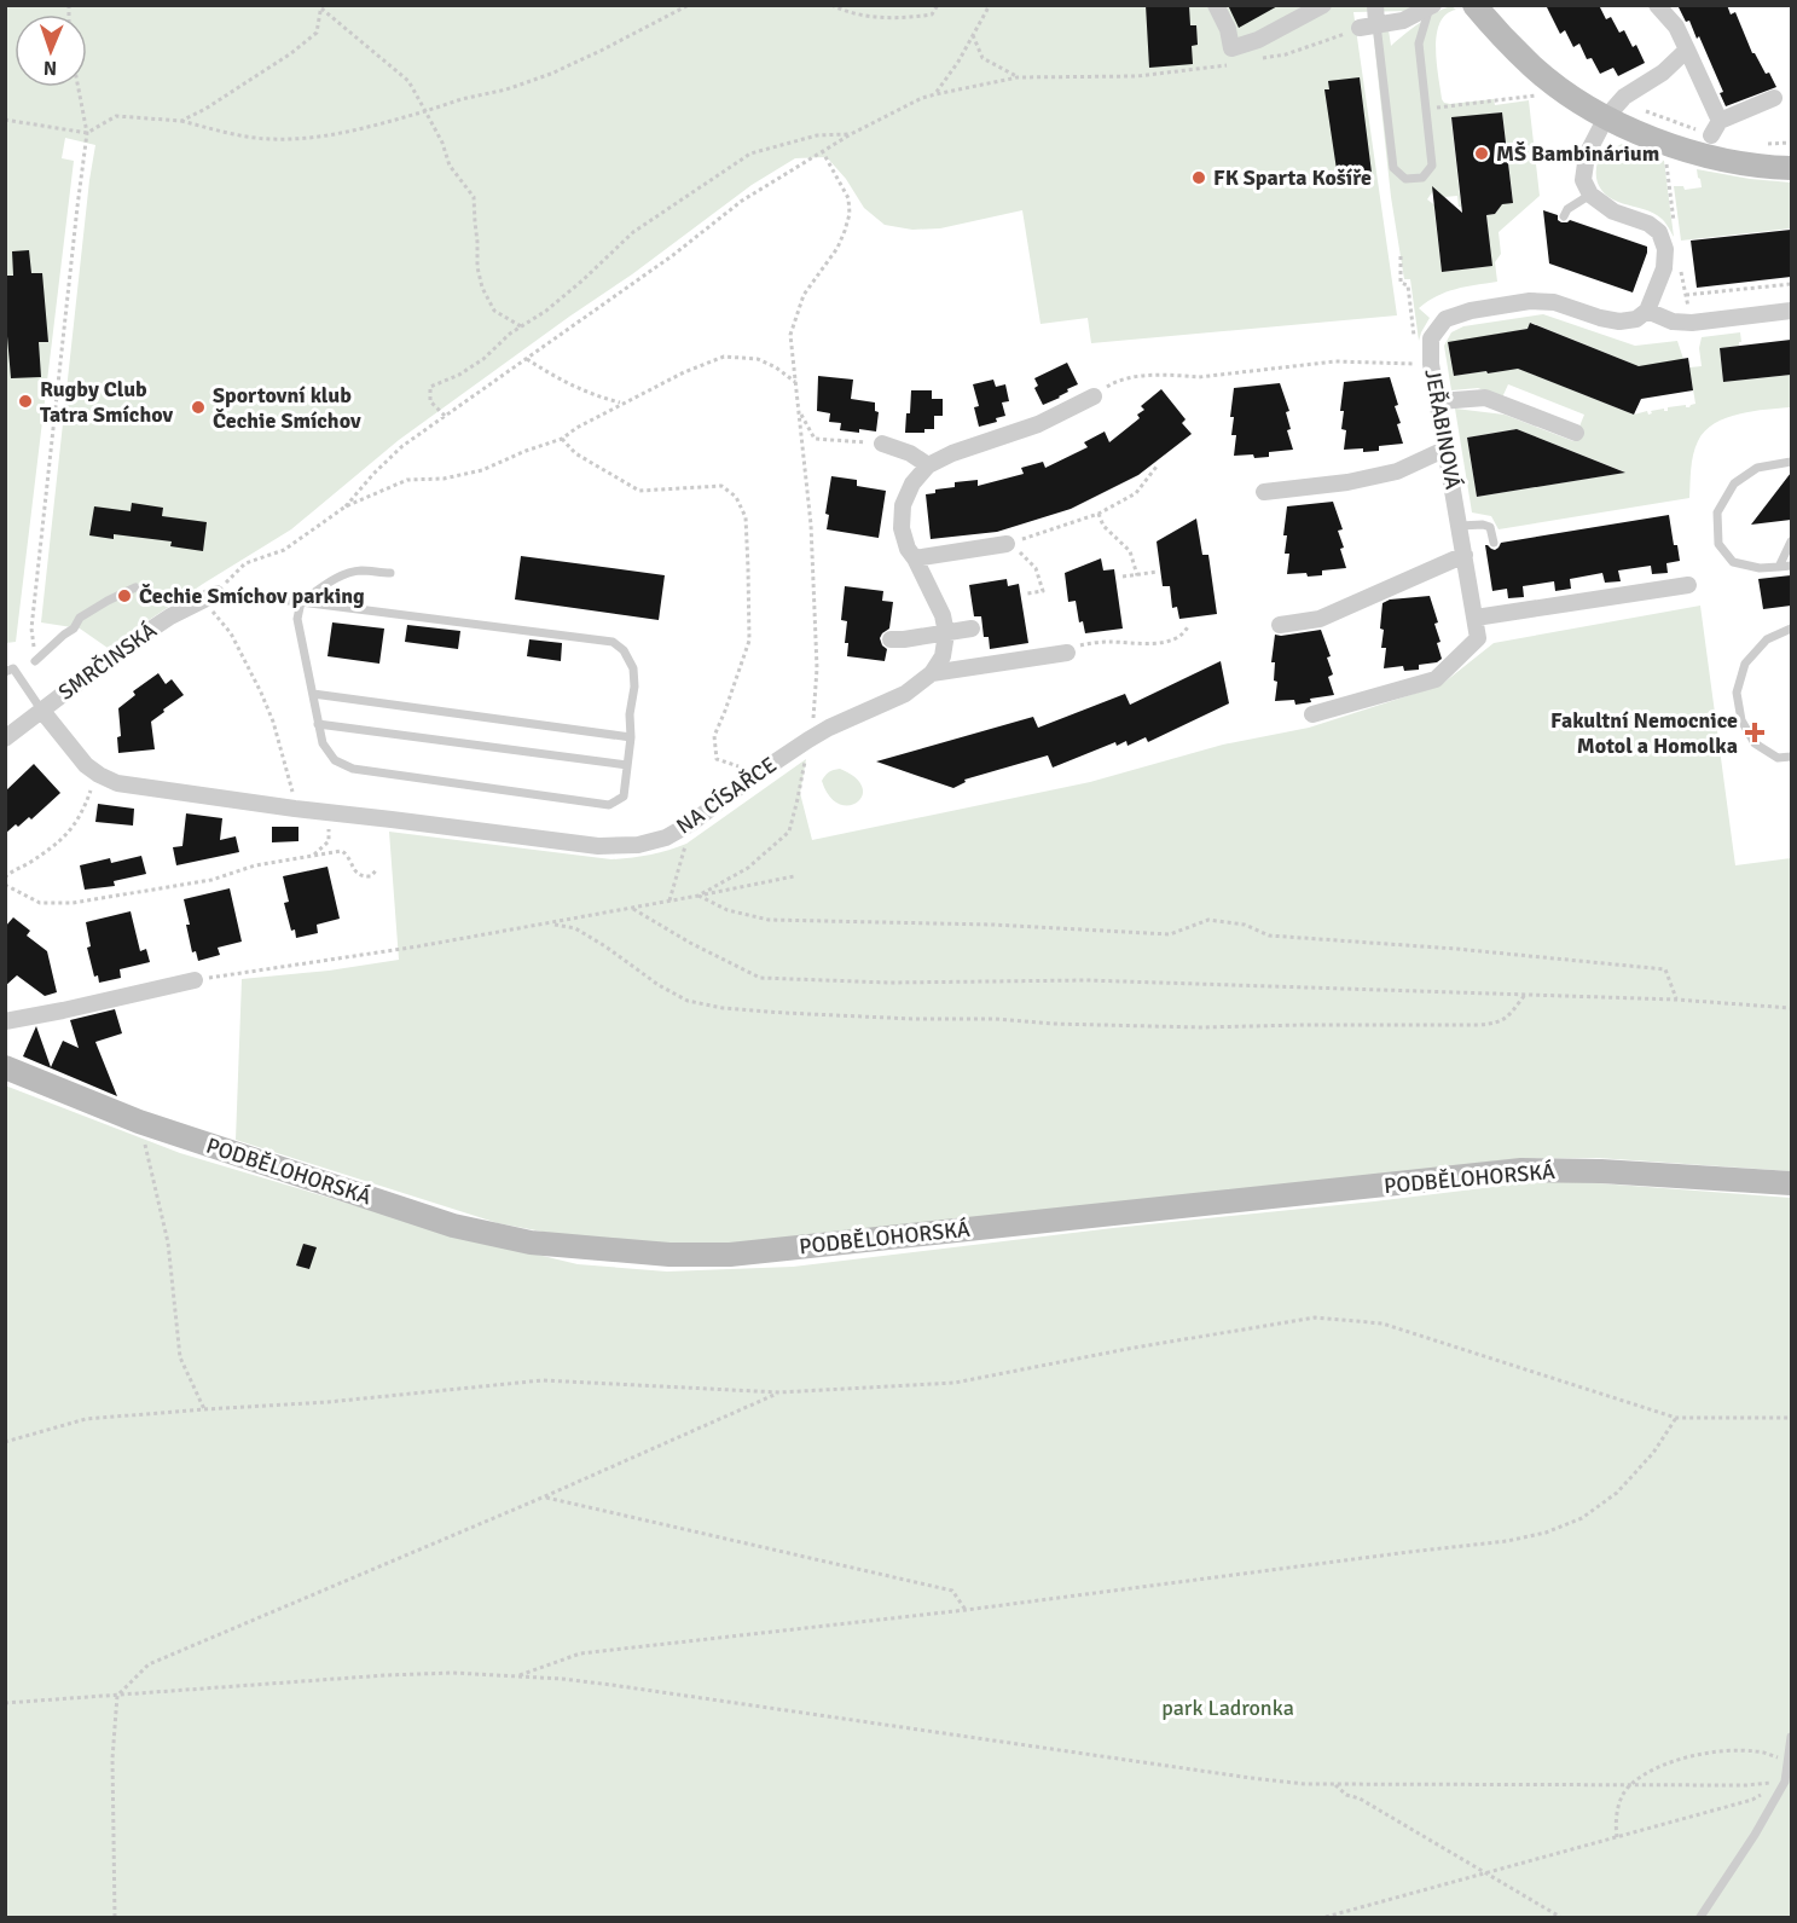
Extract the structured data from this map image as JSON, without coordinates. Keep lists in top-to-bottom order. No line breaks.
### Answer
{"streets":{"street":["JEŘABINOVÁ","SMRČINSKÁ","NA CÍSAŘCE","PODBĚLOHORSKÁ"]},"crossings":[["SMRČINSKÁ","NA CÍSAŘCE"]],"parks":["park Ladronka"],"places":{"other":["MŠ Bambinárium","FK Sparta Košíře","Rugby Club Tatra Smíchov","Sportovní klub Čechie Smíchov","Čechie Smíchov parking"],"health":["Fakultní Nemocnice Motol a Homolka"]},"north":"bottom"}
